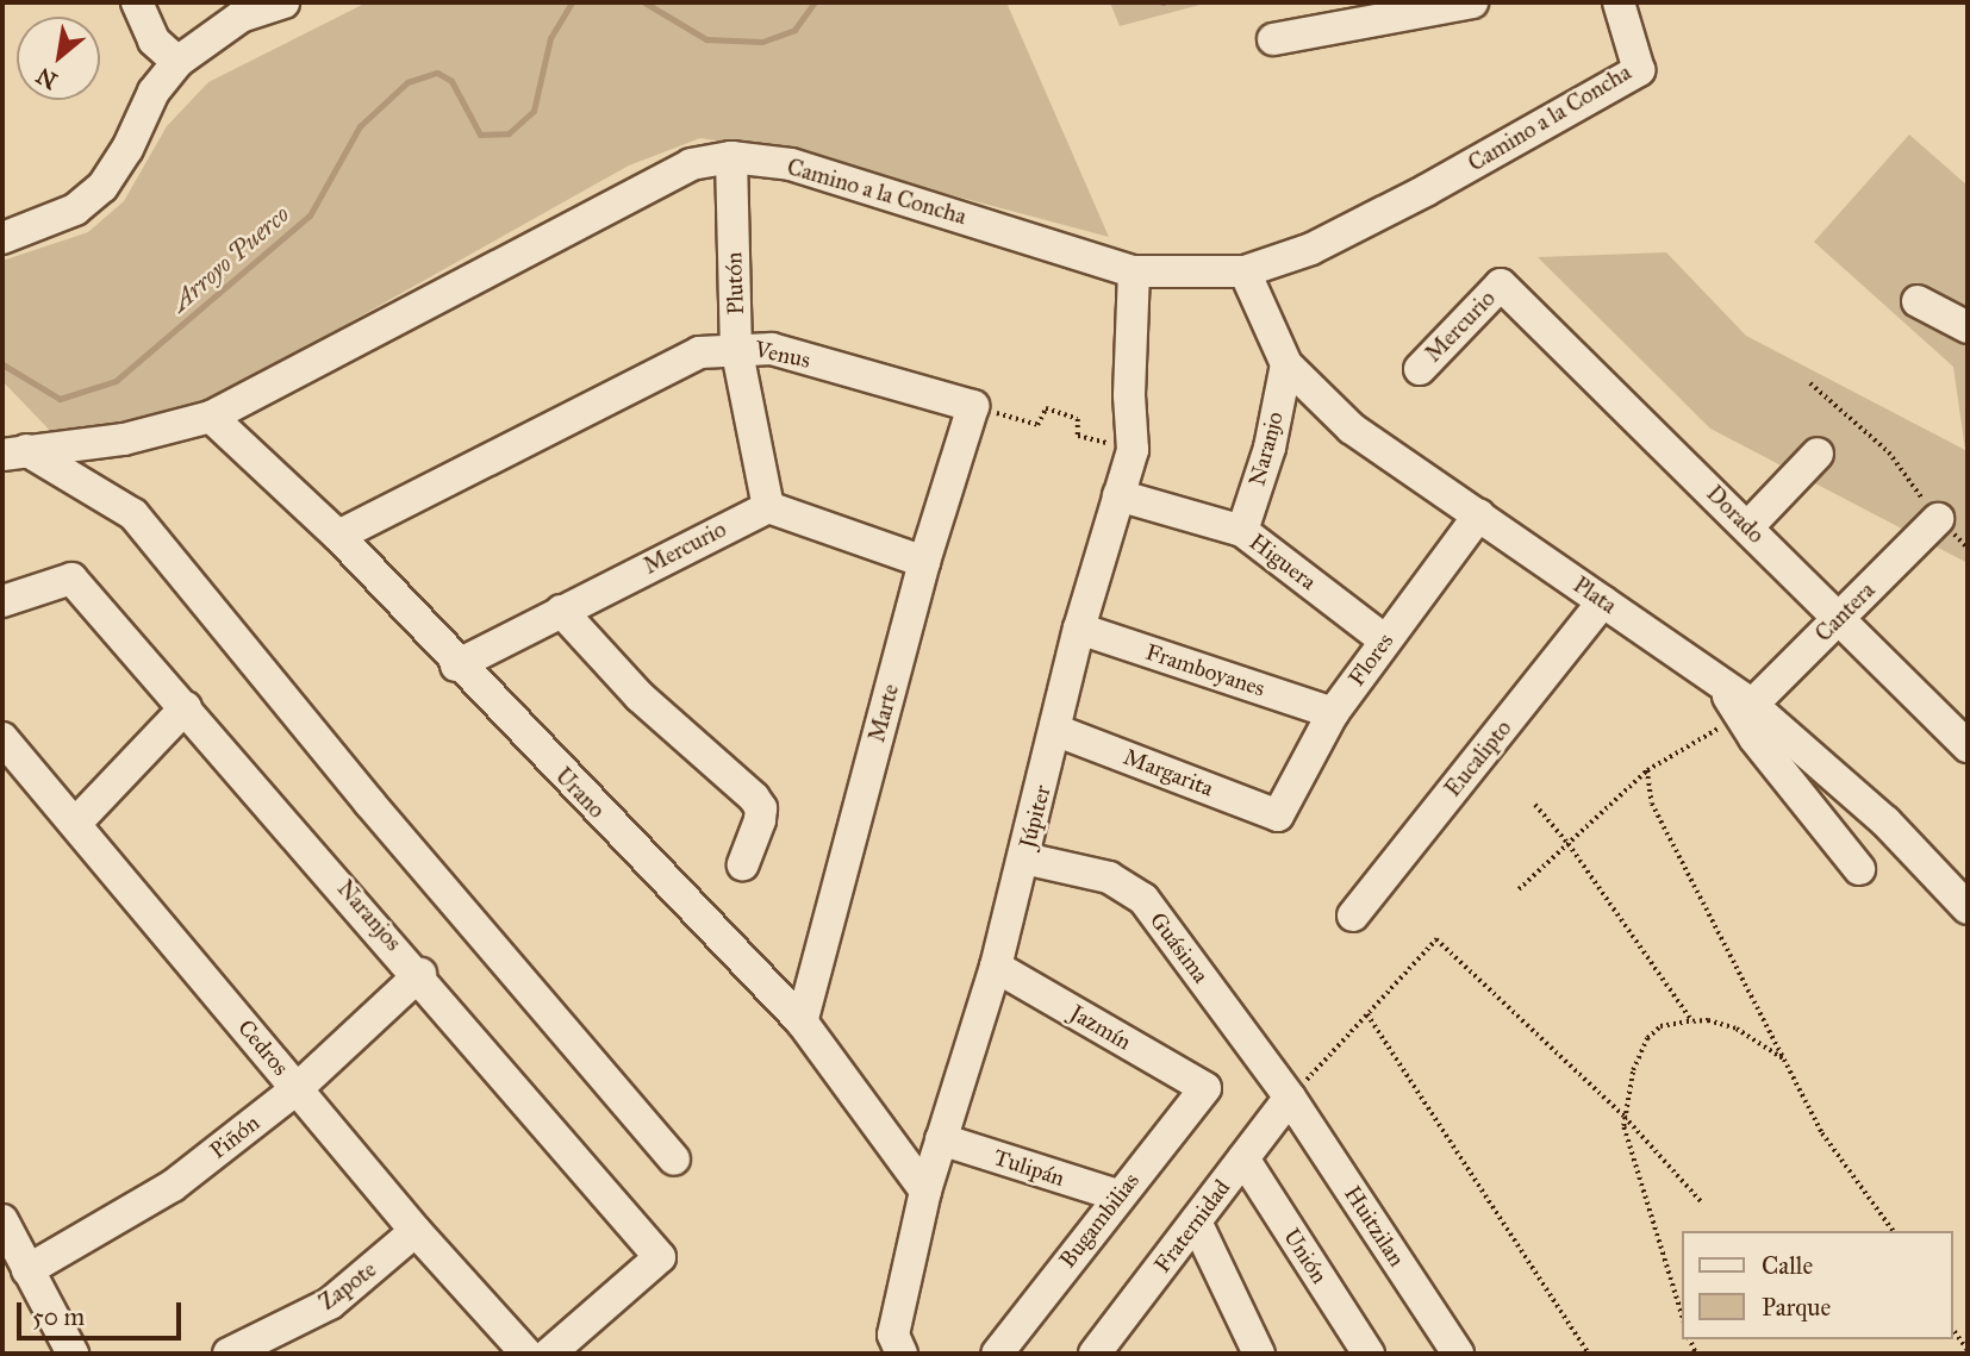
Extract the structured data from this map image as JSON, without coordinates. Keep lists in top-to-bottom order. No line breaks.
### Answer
{"streets":{"street":["Camino a la Concha","Plutón","Mercurio","Venus","Naranjo","Dorado","Higuera","Plata","Cantera","Flores","Framboyanes","Marte","Eucalipto","Margarita","Urano","Júpiter","Naranjos","Guásima","Jazmín","Cedros","Piñón","Tulipán","Bugambilias","Fraternidad","Huitzilan","Unión","Zapote"]},"crossings":[["Camino a la Concha","Plutón"],["Camino a la Concha","Plata"],["Camino a la Concha","Urano"],["Camino a la Concha","Júpiter"],["Plutón","Mercurio"],["Plutón","Venus"],["Mercurio","Dorado"],["Mercurio","Urano"],["Venus","Marte"],["Venus","Urano"],["Naranjo","Higuera"],["Naranjo","Plata"],["Dorado","Cantera"],["Higuera","Flores"],["Higuera","Júpiter"],["Plata","Cantera"],["Plata","Flores"],["Plata","Eucalipto"],["Flores","Framboyanes"],["Flores","Margarita"],["Framboyanes","Júpiter"],["Marte","Urano"],["Margarita","Júpiter"],["Urano","Júpiter"],["Júpiter","Guásima"],["Júpiter","Jazmín"],["Júpiter","Tulipán"],["Naranjos","Piñón"],["Guásima","Fraternidad"],["Guásima","Huitzilan"],["Jazmín","Bugambilias"],["Cedros","Piñón"],["Cedros","Zapote"],["Tulipán","Bugambilias"],["Fraternidad","Huitzilan"],["Fraternidad","Unión"]],"water":["Arroyo Puerco"],"legend":["Calle","Parque"],"scale_bar":"50 m","north":"bottom left"}
